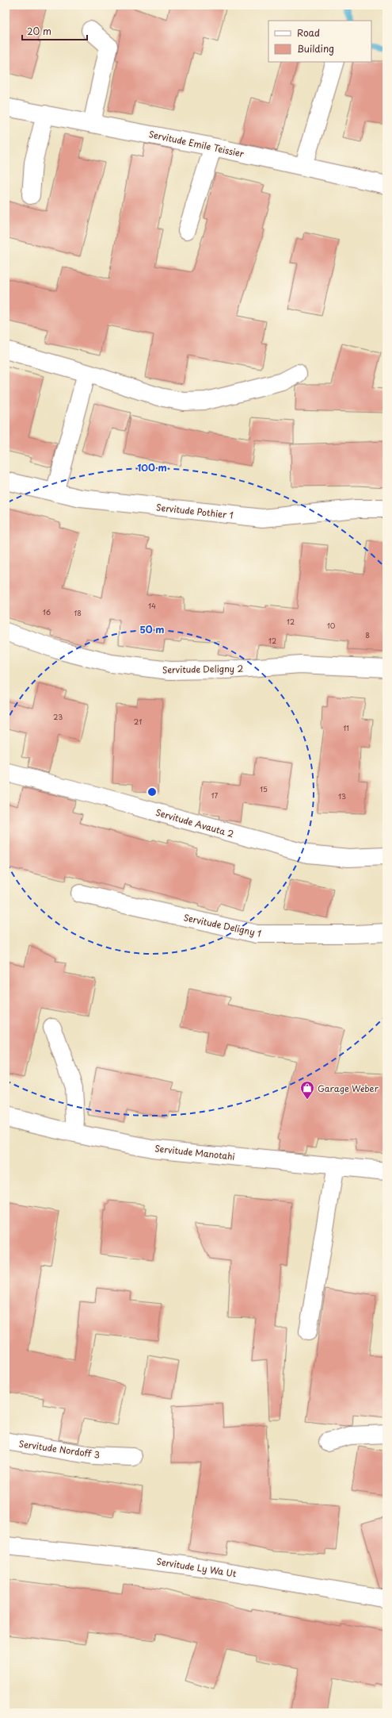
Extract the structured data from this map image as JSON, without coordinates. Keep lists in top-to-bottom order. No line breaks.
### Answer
{"streets":{"street":["Servitude Emile Teissier","Servitude Pothier 1","Servitude Deligny 2","Servitude Avauta 2","Servitude Deligny 1","Servitude Manotahi","Servitude Nordoff 3","Servitude Ly Wa Ut"]},"places":{"shop":["Garage Weber"]},"house_numbers":["14","16","18","12","10","8","12","23","21","11","15","17","13"],"legend":["Road","Building"],"scale_bar":"20 m","rings":["100 m","50 m"]}
